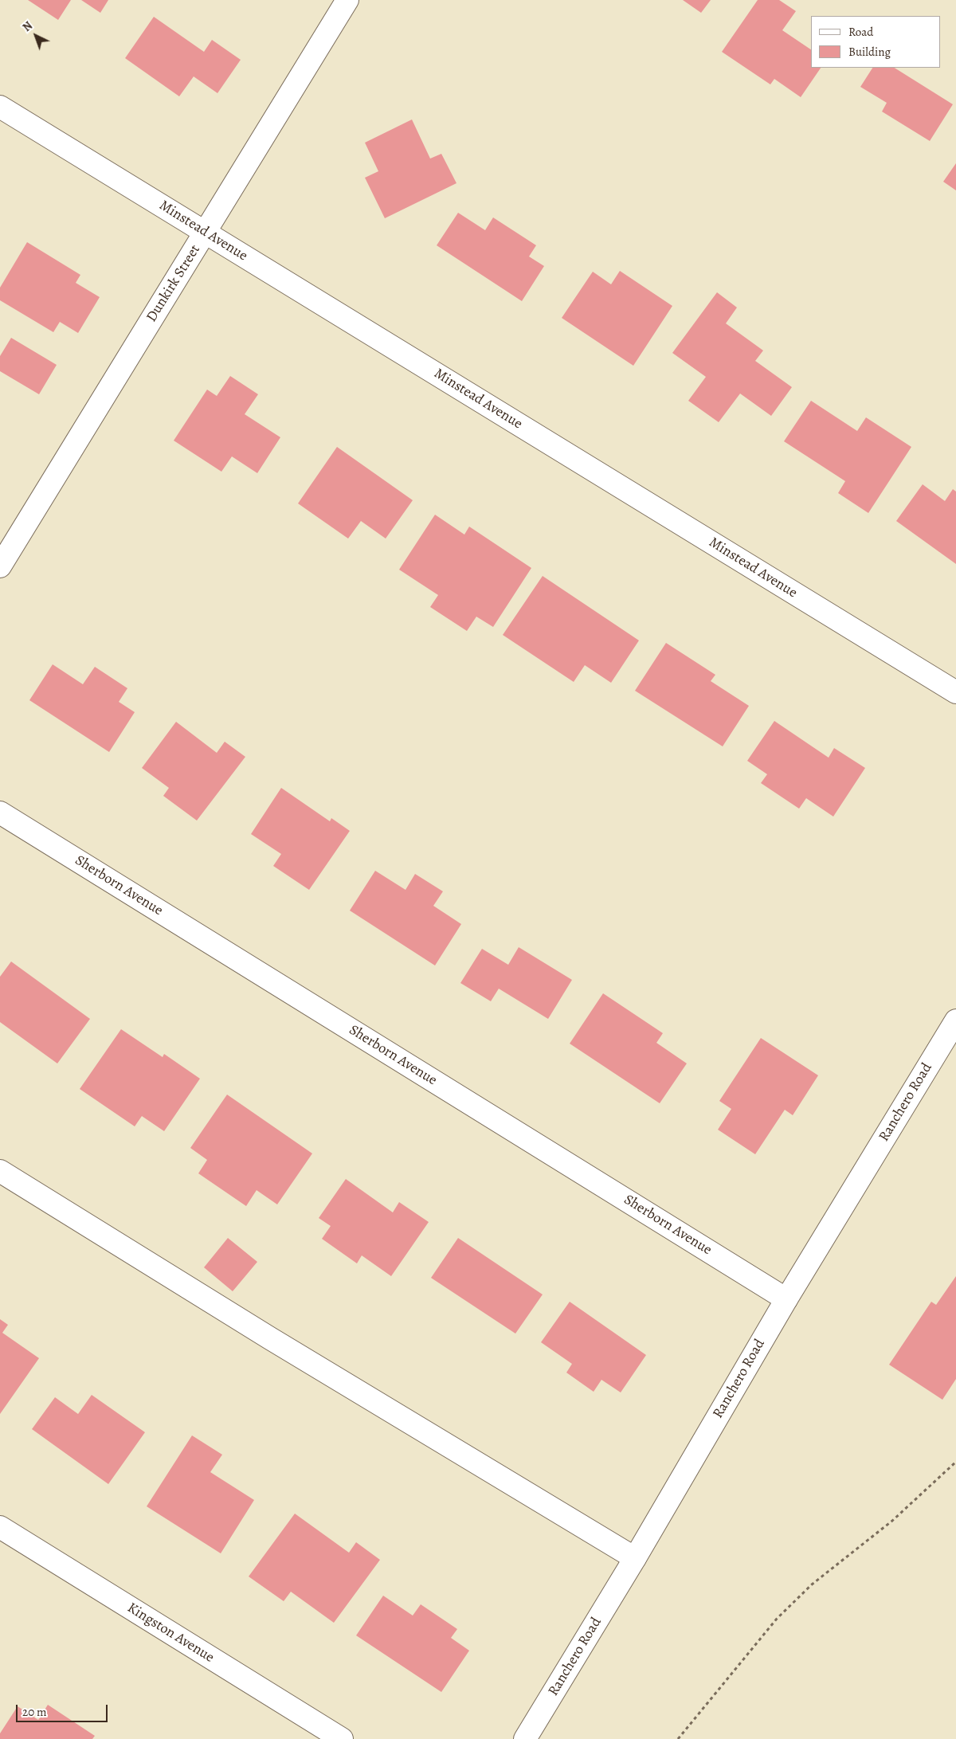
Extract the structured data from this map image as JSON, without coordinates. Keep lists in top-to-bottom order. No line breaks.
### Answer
{"streets":{"street":["Minstead Avenue","Dunkirk Street","Sherborn Avenue","Ranchero Road","Kingston Avenue"]},"crossings":[["Minstead Avenue","Dunkirk Street"],["Sherborn Avenue","Ranchero Road"]],"legend":["Road","Building"],"scale_bar":"20 m","north":"top left"}
